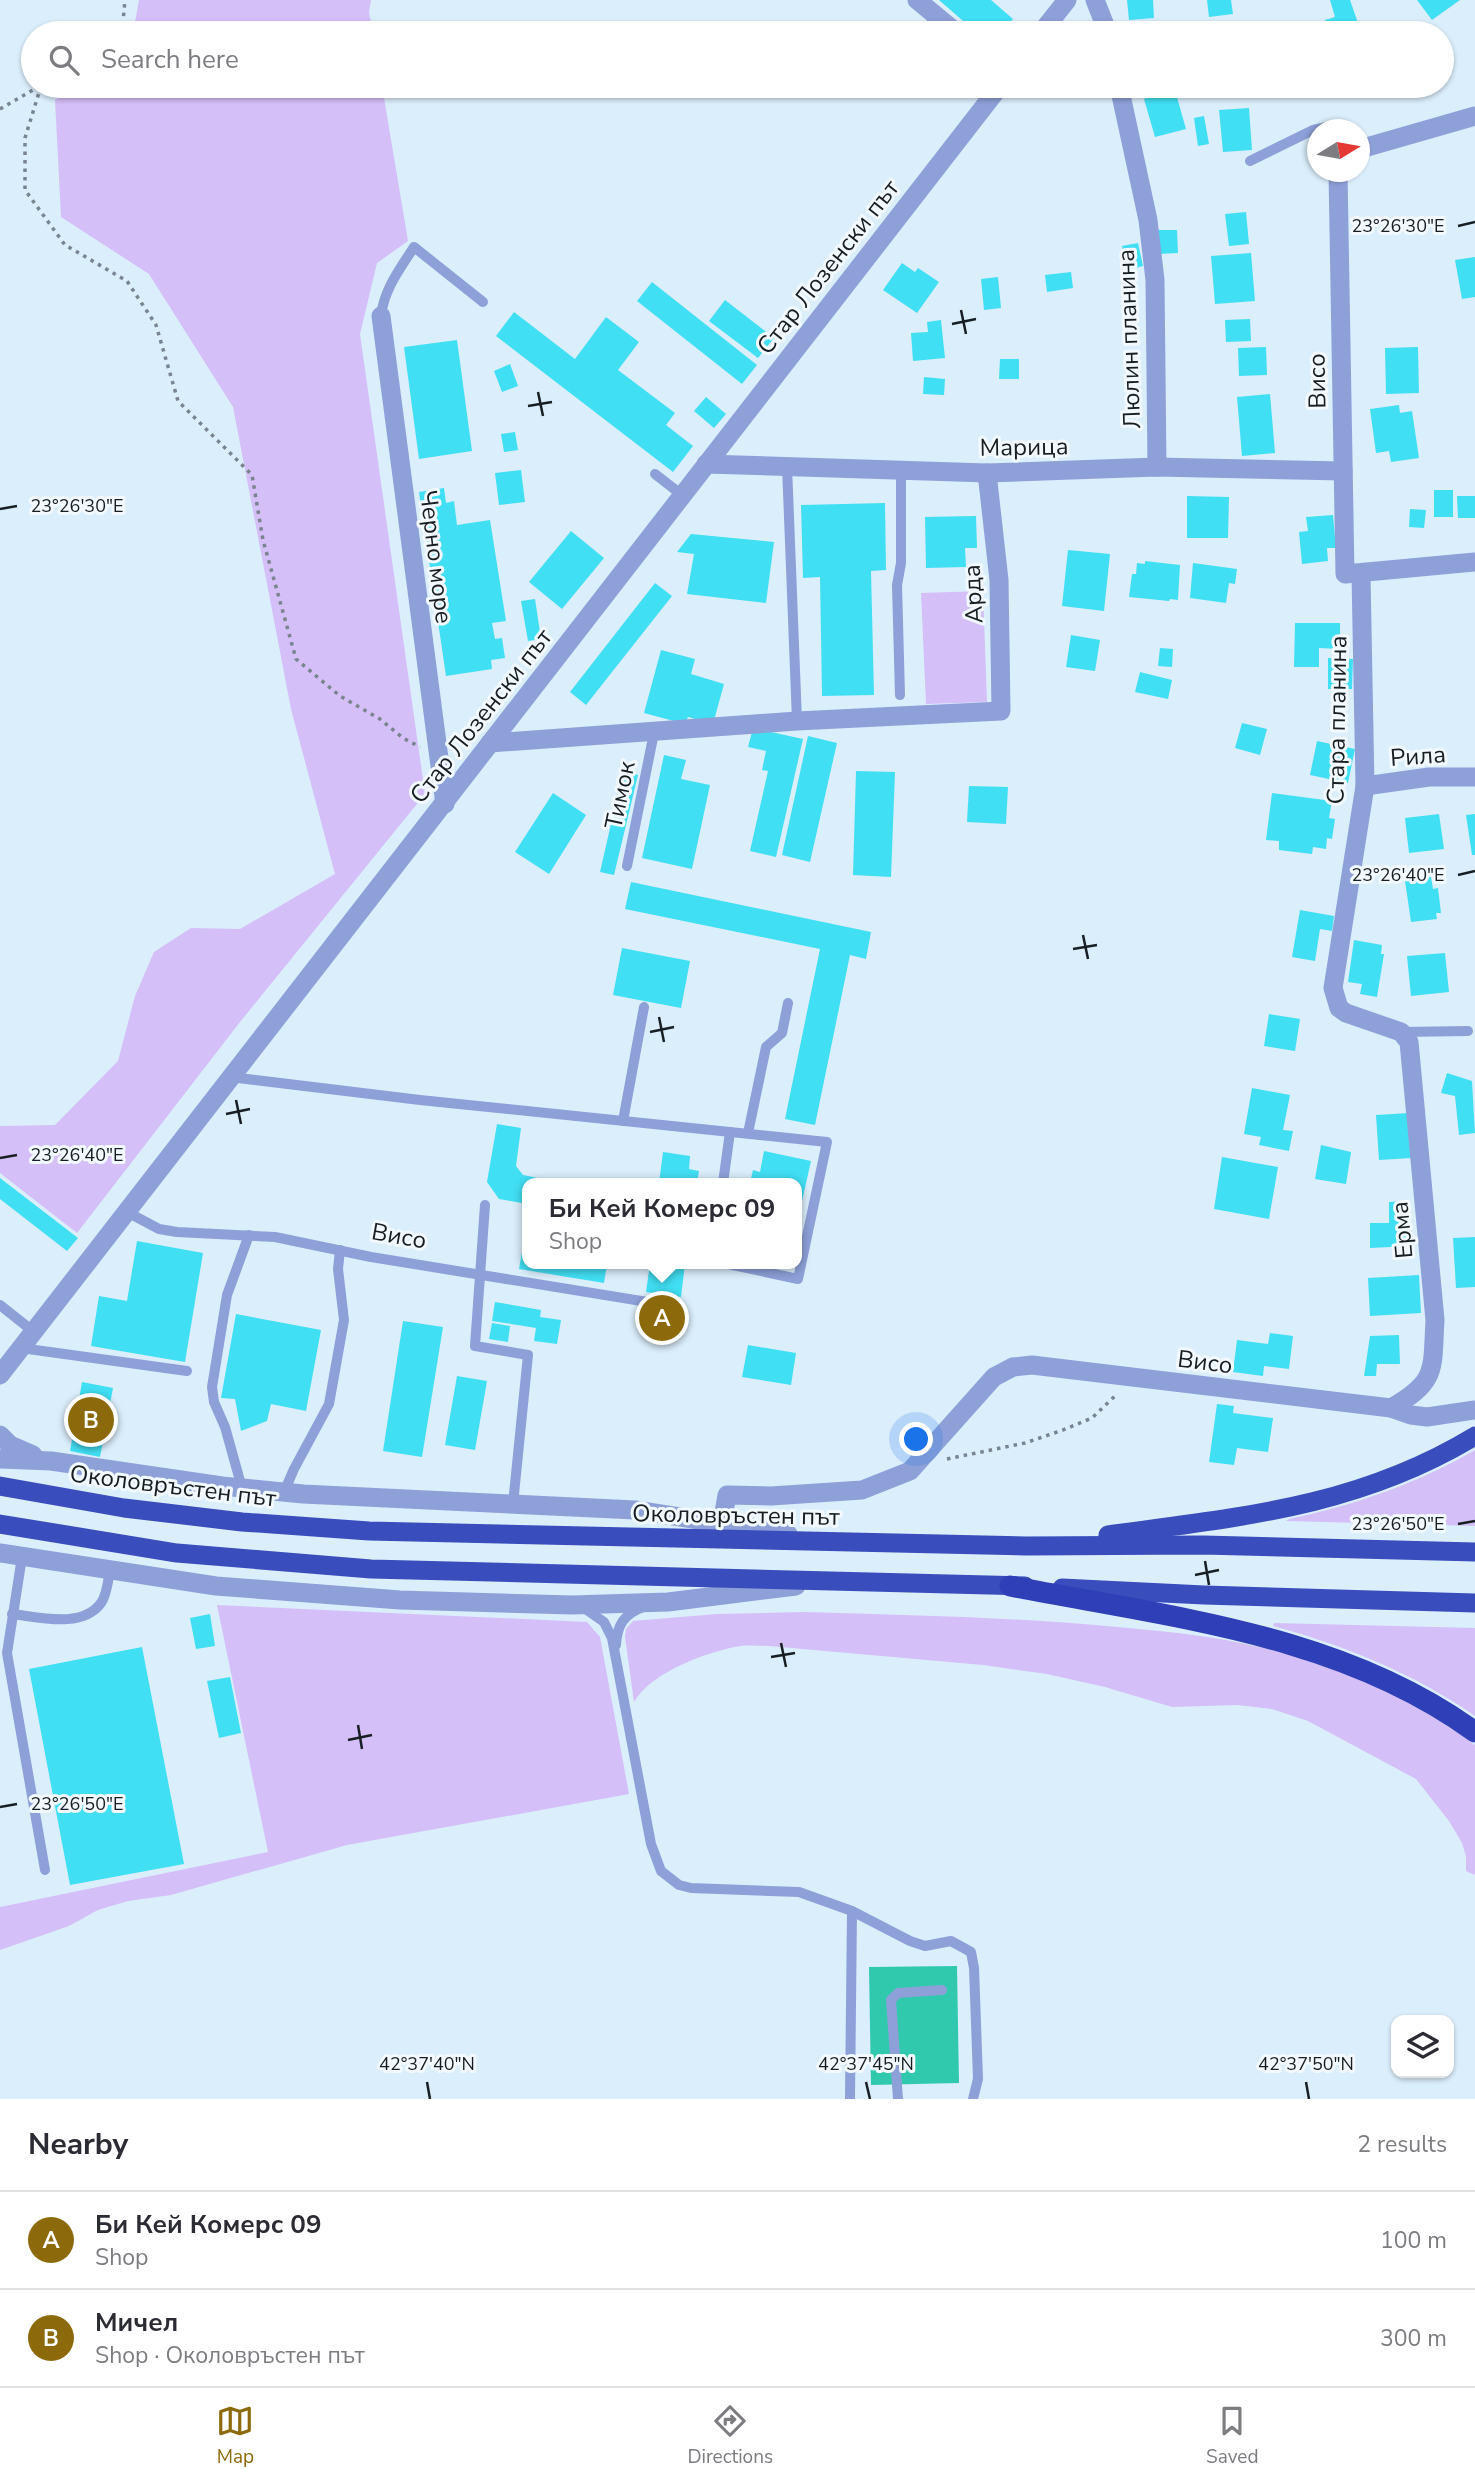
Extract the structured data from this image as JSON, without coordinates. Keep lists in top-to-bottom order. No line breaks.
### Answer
{"streets":{"highway":["Околовръстен път"],"street":["Стар Лозенски път","Люлин планина","Висо","Марица","Черно море","Арда","Стара планина","Рила","Ерма"],"lane":["Тимок"]},"crossings":[["Стар Лозенски път","Висо"],["Стар Лозенски път","Марица"],["Стар Лозенски път","Черно море"],["Люлин планина","Марица"],["Висо","Марица"],["Висо","Стара планина"],["Висо","Ерма"],["Марица","Арда"],["Стара планина","Рила"],["Стара планина","Ерма"]],"north":"right","page":{"search":"Search here","popup":["Би Кей Комерс 09","Shop"],"pins":["A","B"],"heading":["Nearby","2 results"],"list":[{"mark":"A","name":"Би Кей Комерс 09","note":"Shop","value":"100 m"},{"mark":"B","name":"Мичел","note":"Shop · Околовръстен път","value":"300 m"}],"nav":["Map","Directions","Saved"]},"coordinates":["23°26'30\"E","23°26'40\"E","23°26'50\"E","42°37'40\"N","42°37'45\"N","42°37'50\"N"]}
